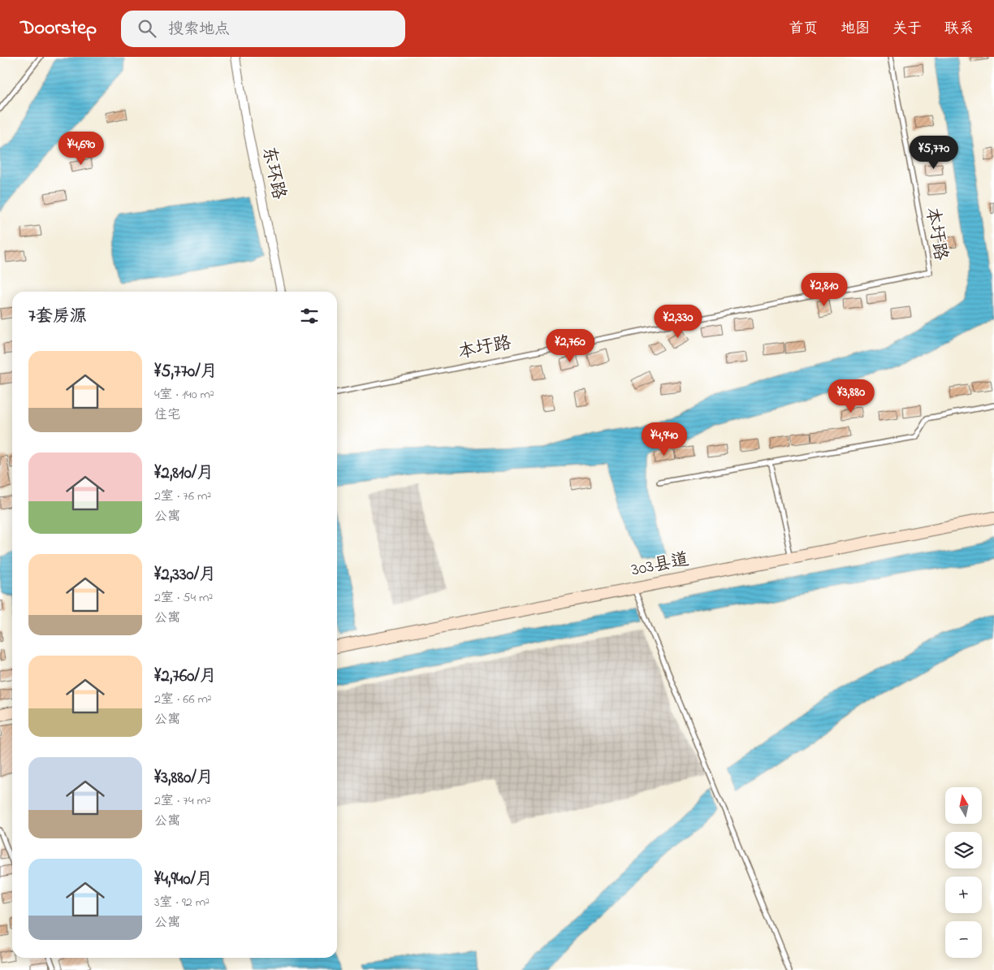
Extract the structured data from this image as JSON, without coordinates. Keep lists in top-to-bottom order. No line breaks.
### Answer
{"streets":{"main road":["303县道"],"street":["东环路"],"lane":["本圩路"]},"north":"top","page":{"header":"Doorstep","search":"搜索地点","nav":["首页","地图","关于","联系"],"price":["¥4,690","¥5,770","¥2,810","¥2,330","¥2,760","¥3,880","¥4,940"],"heading":"7套房源","list":[{"name":"¥5,770/月","note":"4室 · 140 m² · 住宅"},{"name":"¥2,810/月","note":"2室 · 76 m² · 公寓"},{"name":"¥2,330/月","note":"2室 · 54 m² · 公寓"},{"name":"¥2,760/月","note":"2室 · 66 m² · 公寓"},{"name":"¥3,880/月","note":"2室 · 74 m² · 公寓"},{"name":"¥4,940/月","note":"3室 · 92 m² · 公寓"}],"map_buttons":["+","−"]}}
